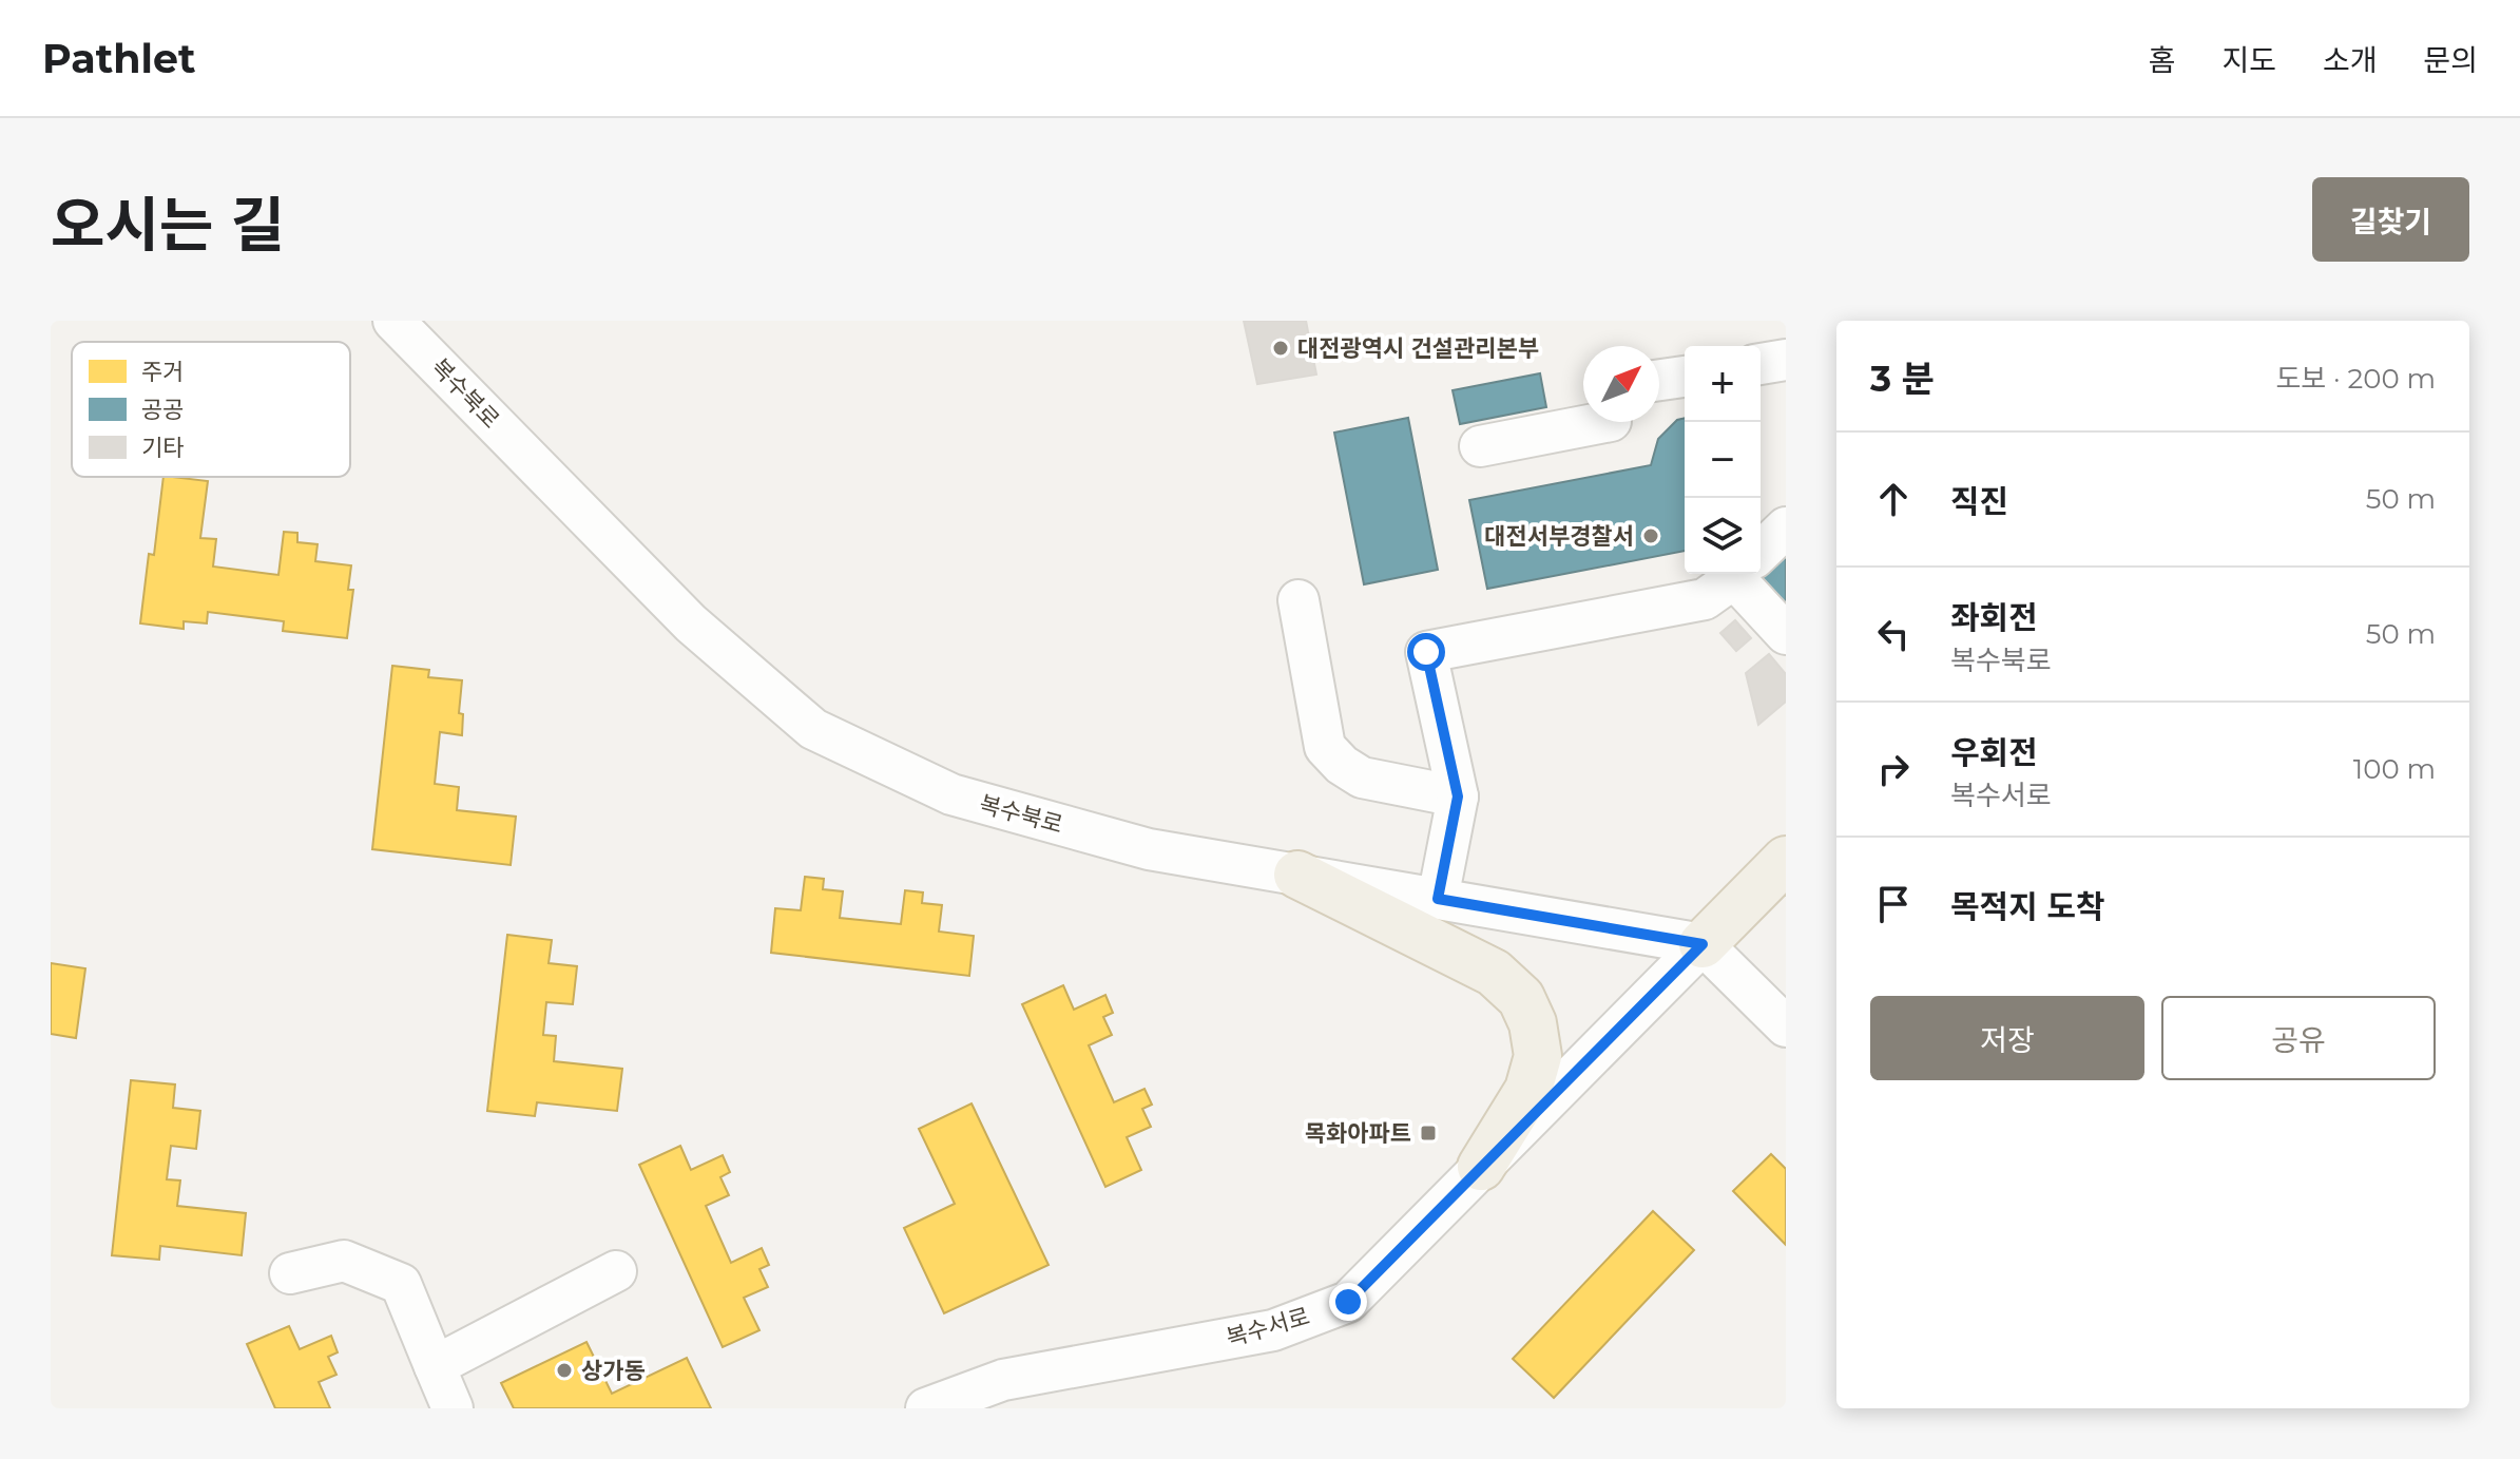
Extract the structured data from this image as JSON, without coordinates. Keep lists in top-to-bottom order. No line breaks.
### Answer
{"streets":{"main road":["복수서로"],"street":["복수북로"]},"crossings":[["복수북로","복수서로"]],"places":{"other":["대전광역시 건설관리본부","대전서부경찰서","상가동"],"transit":["목화아파트"]},"legend":["주거","공공","기타"],"north":"top right","page":{"header":"Pathlet","nav":["홈","지도","소개","문의"],"title":"오시는 길","buttons":["길찾기",["저장","공유"]],"heading":["3 분","도보 · 200 m"],"map_buttons":["+","−"],"list":[["직진","50 m"],["좌회전","복수북로","50 m"],["우회전","복수서로","100 m"],"목적지 도착"]}}
